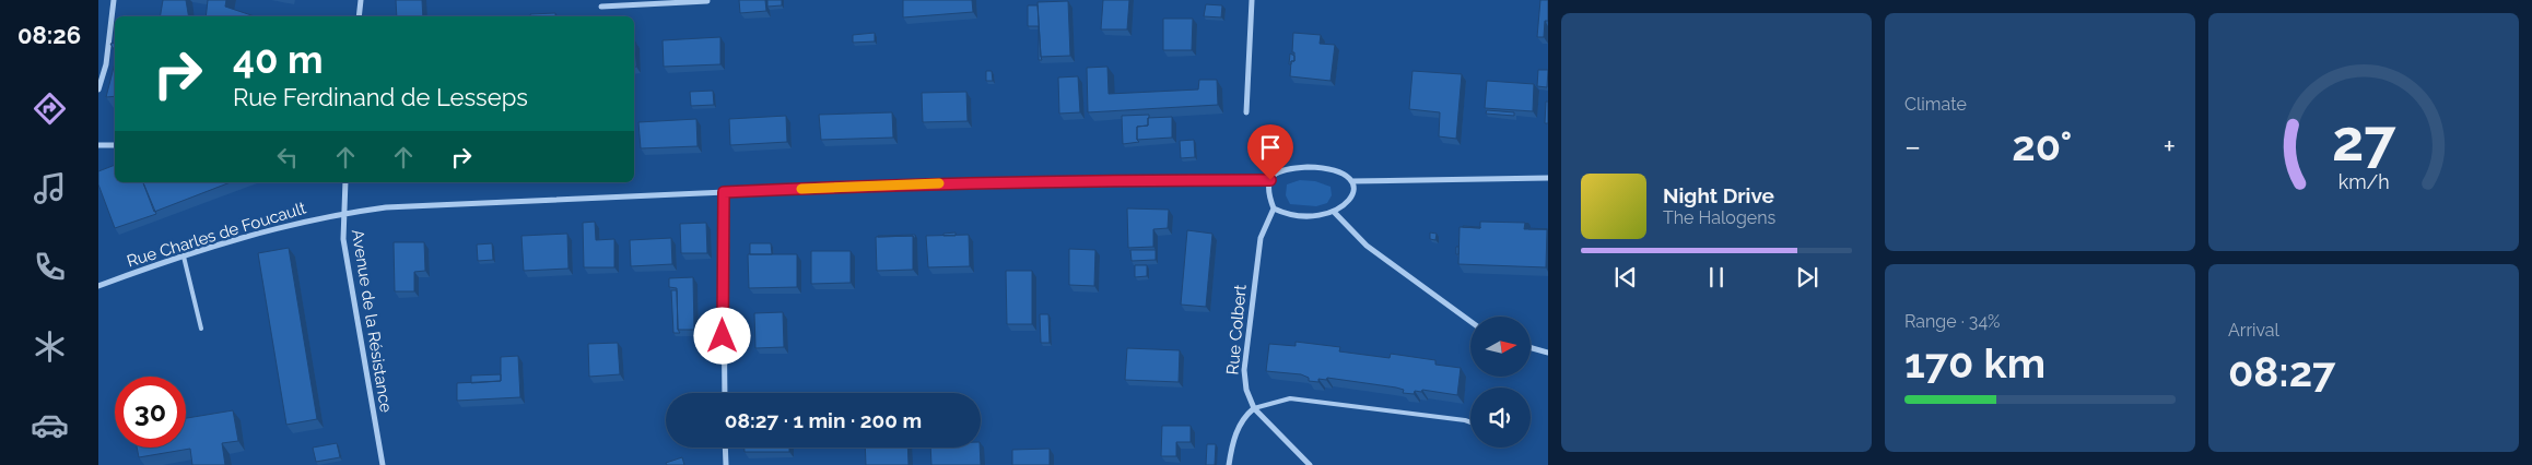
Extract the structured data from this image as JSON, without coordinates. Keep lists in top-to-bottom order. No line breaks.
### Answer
{"streets":{"street":["Rue Charles de Foucault","Avenue de la Résistance","Rue Colbert"]},"crossings":[["Rue Charles de Foucault","Avenue de la Résistance"],["Rue Charles de Foucault","Rue Colbert"]],"north":"right","page":{"tabs":"08:26","tile":["Climate",["Range · 34%","170 km"],["Arrival","08:27"]],"turn":["40 m","Rue Ferdinand de Lesseps"],"heat":["−","20°","+"],"song":["Night Drive","The Halogens"],"limit":"30","trip":"08:27 · 1 min · 200 m","gauge":["27","km/h"]}}
